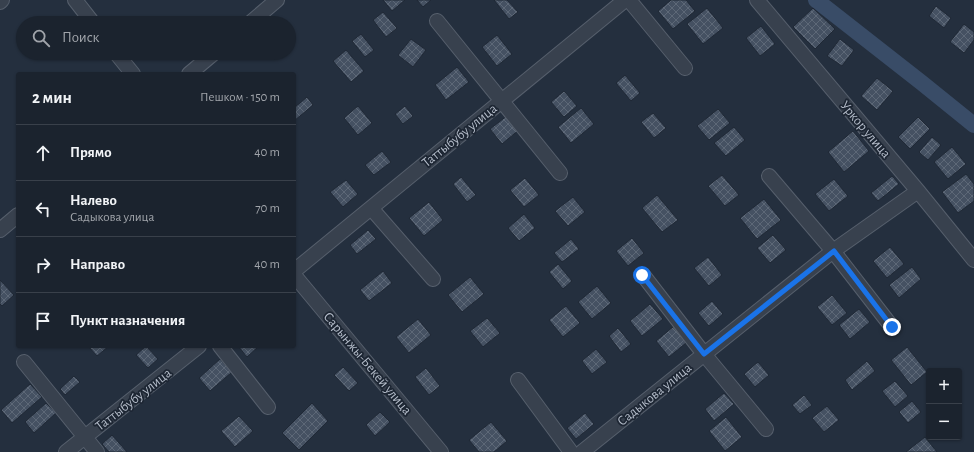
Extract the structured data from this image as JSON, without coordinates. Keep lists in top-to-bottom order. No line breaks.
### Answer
{"streets":{"street":["Уркор улица","Таттыбубу улица","Сарынжы-Бекей улица","Садыкова улица"]},"crossings":[["Уркор улица","Садыкова улица"]],"page":{"search":"Поиск","heading":["2 мин","Пешком · 150 m"],"list":[["Прямо","40 m"],["Налево","Садыкова улица","70 m"],["Направо","40 m"],"Пункт назначения"],"map_buttons":["+","−"]}}
